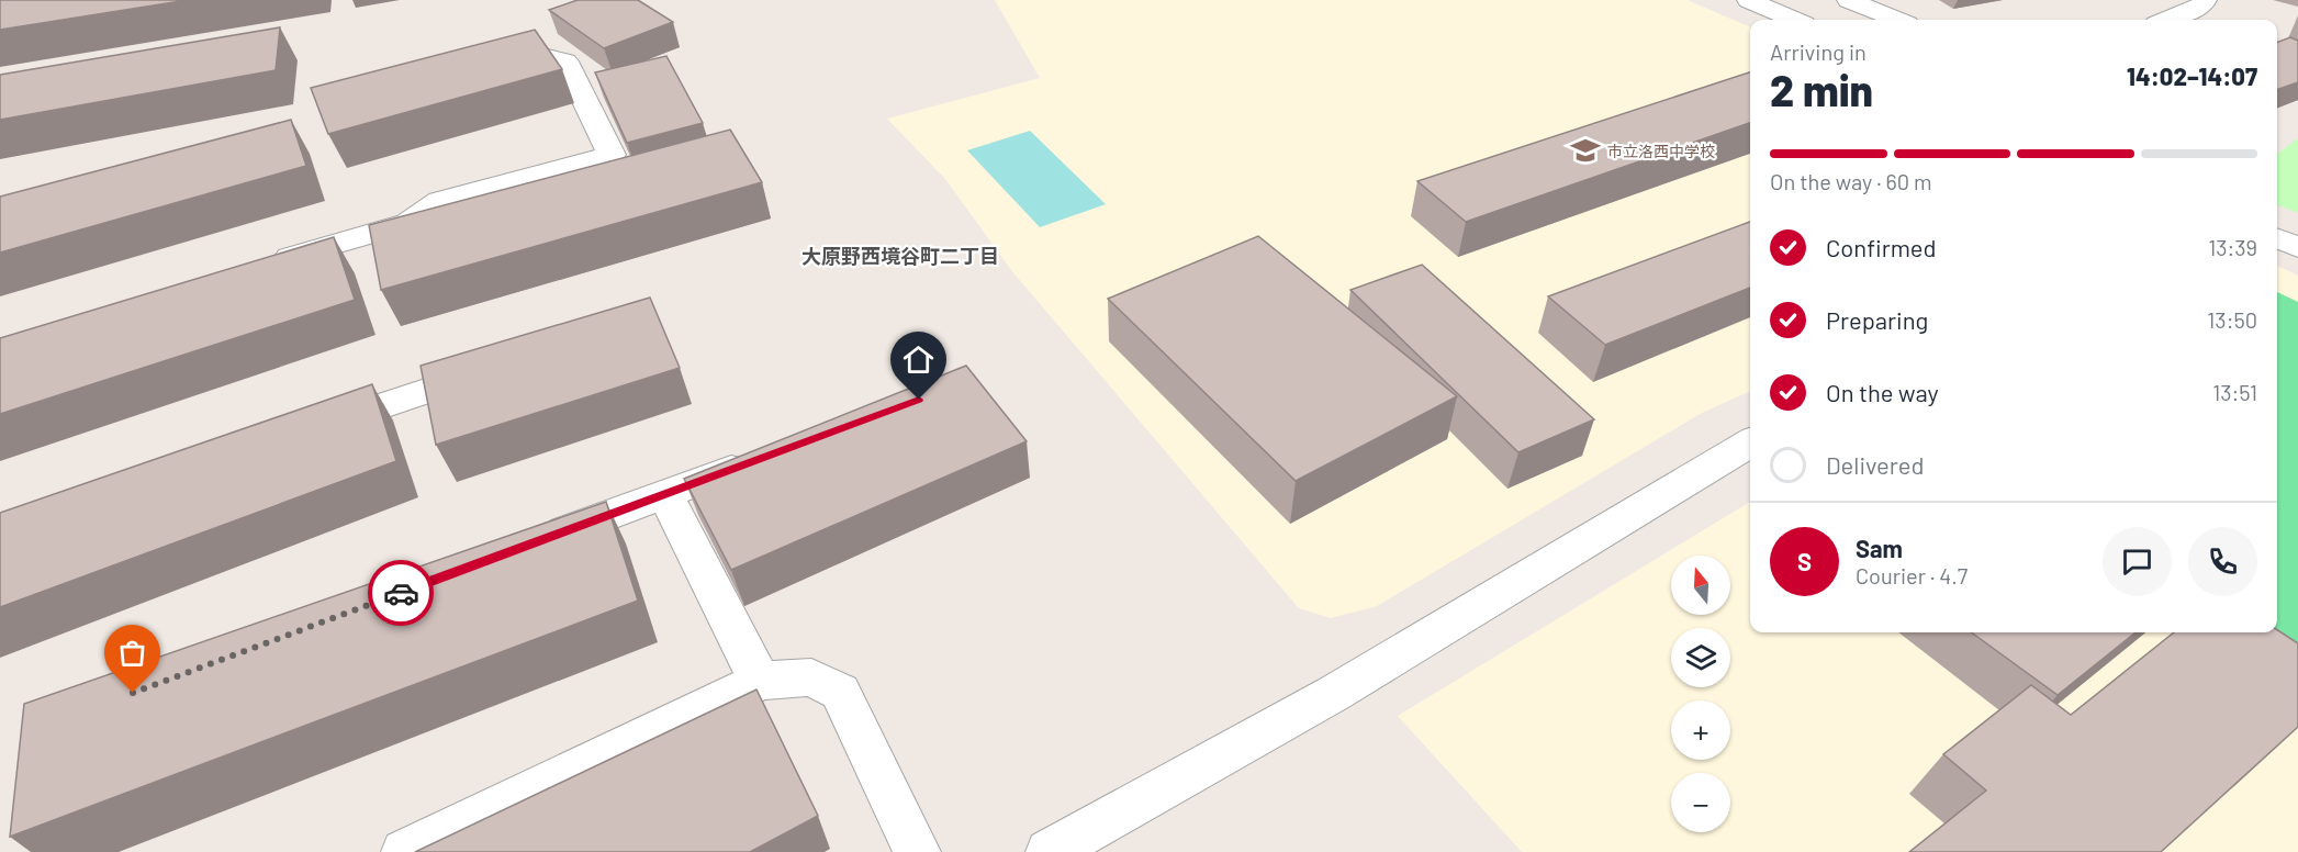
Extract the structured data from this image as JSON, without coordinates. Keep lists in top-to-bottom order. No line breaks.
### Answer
{"districts":["大原野西境谷町二丁目"],"places":{"school or university":["市立洛西中学校"]},"north":"top","page":{"heading":["2 min","Arriving in","14:02–14:07"],"panel":["Sam","Courier · 4.7"],"bar":"On the way · 60 m","list":[["Confirmed","13:39"],["Preparing","13:50"],["On the way","13:51"],"Delivered"],"round":"S","map_buttons":["+","−"]}}
